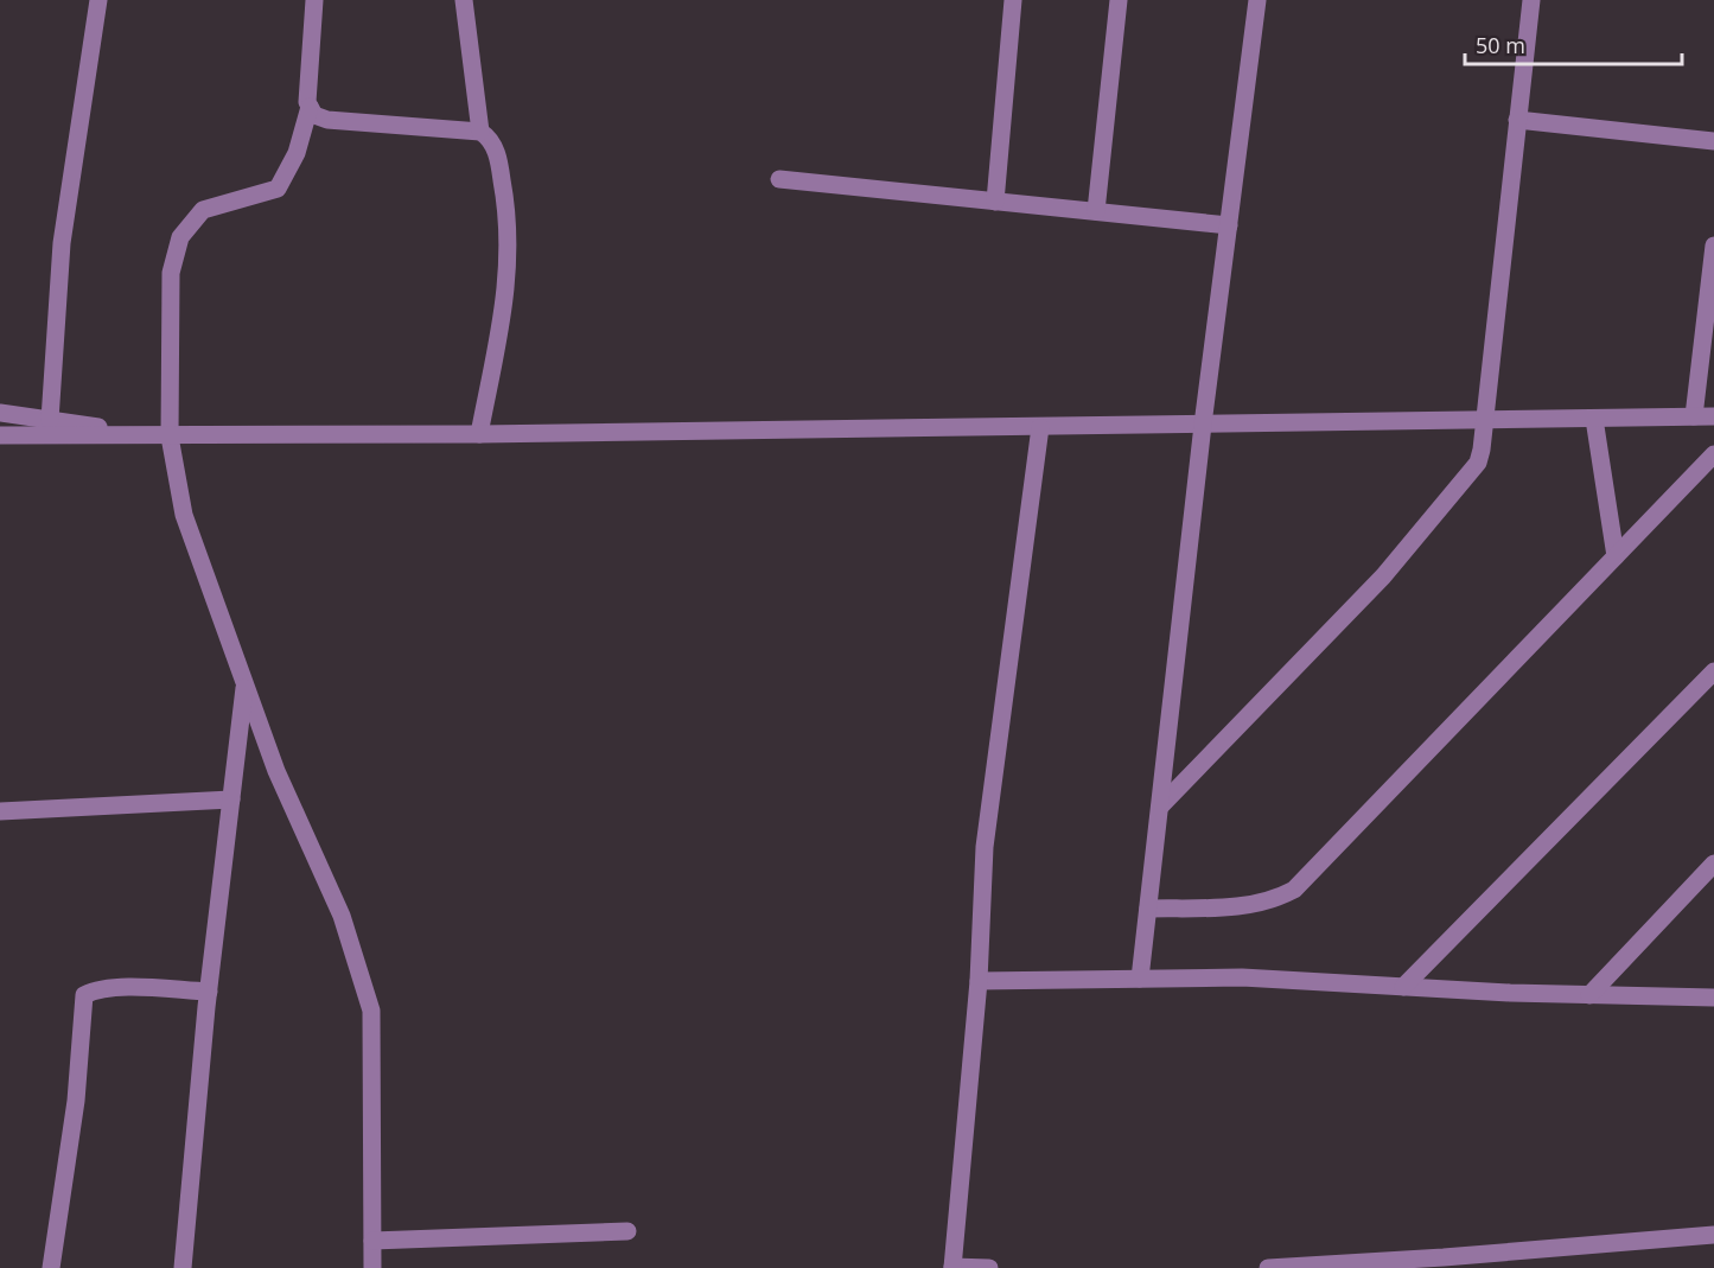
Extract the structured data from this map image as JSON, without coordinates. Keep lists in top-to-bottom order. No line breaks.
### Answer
{"scale_bar":"50 m"}
